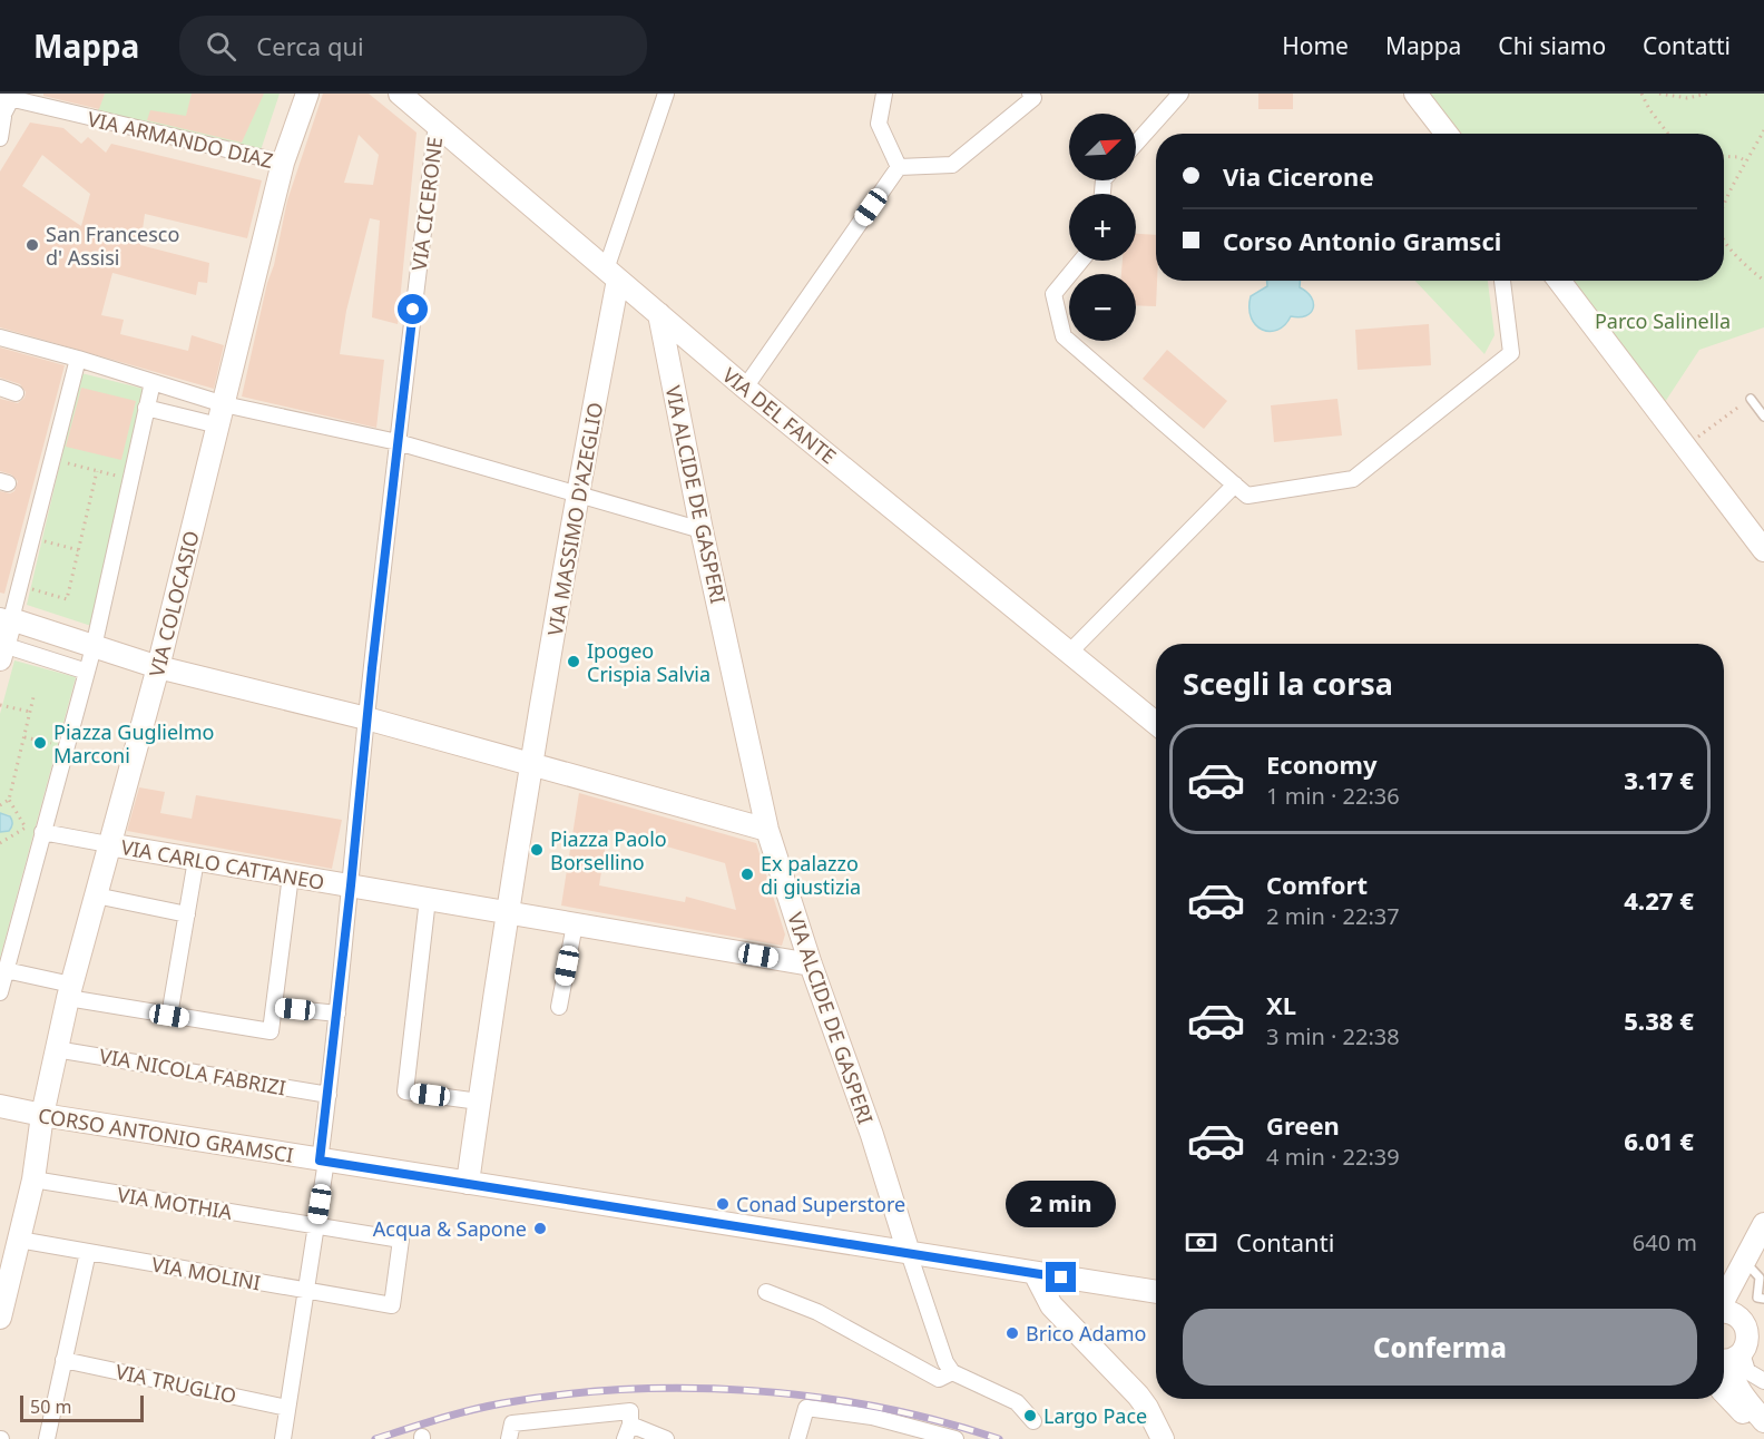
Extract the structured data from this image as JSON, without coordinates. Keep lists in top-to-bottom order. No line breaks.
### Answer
{"streets":{"street":["VIA ARMANDO DIAZ","VIA CICERONE","VIA DEL FANTE","VIA ALCIDE DE GASPERI","VIA MASSIMO D'AZEGLIO","VIA COLOCASIO","VIA CARLO CATTANEO","VIA NICOLA FABRIZI","CORSO ANTONIO GRAMSCI","VIA MOTHIA","VIA MOLINI","VIA TRUGLIO"]},"crossings":[["VIA ARMANDO DIAZ","VIA COLOCASIO"],["VIA CICERONE","VIA DEL FANTE"],["VIA CICERONE","VIA CARLO CATTANEO"],["VIA CICERONE","VIA NICOLA FABRIZI"],["VIA CICERONE","CORSO ANTONIO GRAMSCI"],["VIA CICERONE","VIA MOTHIA"],["VIA CICERONE","VIA MOLINI"],["VIA CICERONE","VIA TRUGLIO"],["VIA DEL FANTE","VIA ALCIDE DE GASPERI"],["VIA DEL FANTE","VIA MASSIMO D'AZEGLIO"],["VIA ALCIDE DE GASPERI","CORSO ANTONIO GRAMSCI"],["VIA MASSIMO D'AZEGLIO","VIA CARLO CATTANEO"],["VIA COLOCASIO","VIA CARLO CATTANEO"],["VIA COLOCASIO","VIA NICOLA FABRIZI"],["VIA COLOCASIO","CORSO ANTONIO GRAMSCI"],["VIA COLOCASIO","VIA MOTHIA"],["VIA COLOCASIO","VIA MOLINI"],["VIA MOTHIA","VIA MOLINI"]],"parks":["Parco Salinella"],"places":["San Francesco d' Assisi","Ipogeo Crispia Salvia","Piazza Guglielmo Marconi","Piazza Paolo Borsellino","Ex palazzo di giustizia","Conad Superstore","Acqua & Sapone","Brico Adamo","Largo Pace"],"scale_bar":"50 m","north":"top right","page":{"header":"Mappa","search":"Cerca qui","nav":["Home","Mappa","Chi siamo","Contatti"],"map_buttons":["+","−"],"banner":["Via Cicerone","Corso Antonio Gramsci"],"heading":"Scegli la corsa","list":[{"name":"Economy","note":"1 min · 22:36","value":"3.17 €"},{"name":"Comfort","note":"2 min · 22:37","value":"4.27 €"},{"name":"XL","note":"3 min · 22:38","value":"5.38 €"},{"name":"Green","note":"4 min · 22:39","value":"6.01 €"}],"bubble":"2 min","pay":["Contanti","640 m"],"buttons":"Conferma","scale":"50 m"}}
